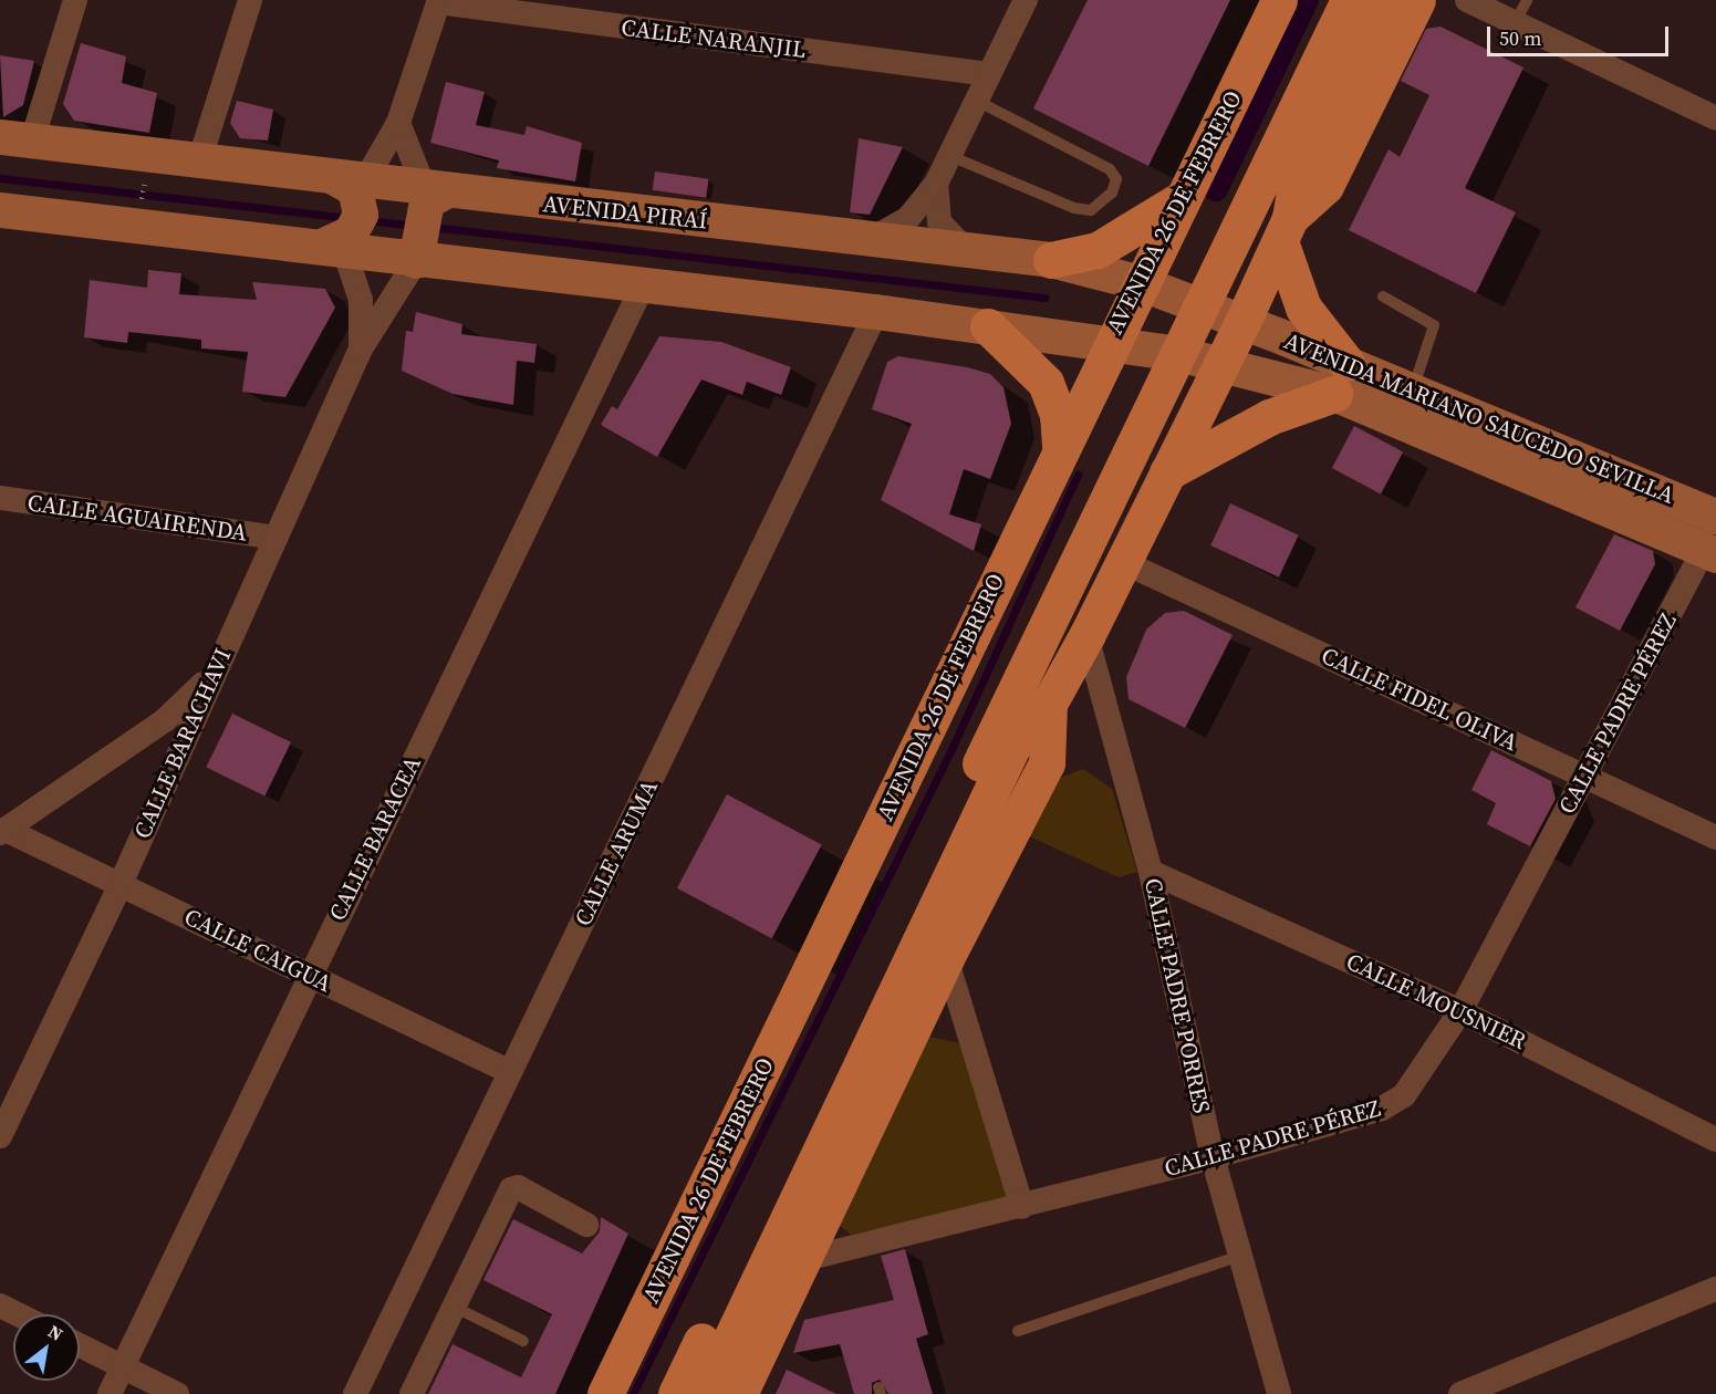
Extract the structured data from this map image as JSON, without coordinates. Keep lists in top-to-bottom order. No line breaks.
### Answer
{"streets":{"main road":["AVENIDA PIRAÍ","AVENIDA 26 DE FEBRERO","AVENIDA MARIANO SAUCEDO SEVILLA"],"street":["CALLE NARANJIL","CALLE AGUAIRENDA","CALLE FIDEL OLIVA","CALLE PADRE PÉREZ","CALLE BARACHAVI","CALLE BARACEA","CALLE ARUMA","CALLE CAIGUA","CALLE PADRE PORRES","CALLE MOUSNIER"]},"crossings":[["AVENIDA PIRAÍ","AVENIDA 26 DE FEBRERO"],["AVENIDA PIRAÍ","AVENIDA MARIANO SAUCEDO SEVILLA"],["AVENIDA MARIANO SAUCEDO SEVILLA","CALLE PADRE PÉREZ"],["CALLE AGUAIRENDA","CALLE BARACHAVI"],["CALLE FIDEL OLIVA","CALLE PADRE PÉREZ"],["CALLE PADRE PÉREZ","CALLE PADRE PORRES"],["CALLE PADRE PÉREZ","CALLE MOUSNIER"],["CALLE BARACHAVI","CALLE CAIGUA"],["CALLE BARACEA","CALLE CAIGUA"],["CALLE ARUMA","CALLE CAIGUA"],["CALLE PADRE PORRES","CALLE MOUSNIER"]],"scale_bar":"50 m","north":"top right"}
